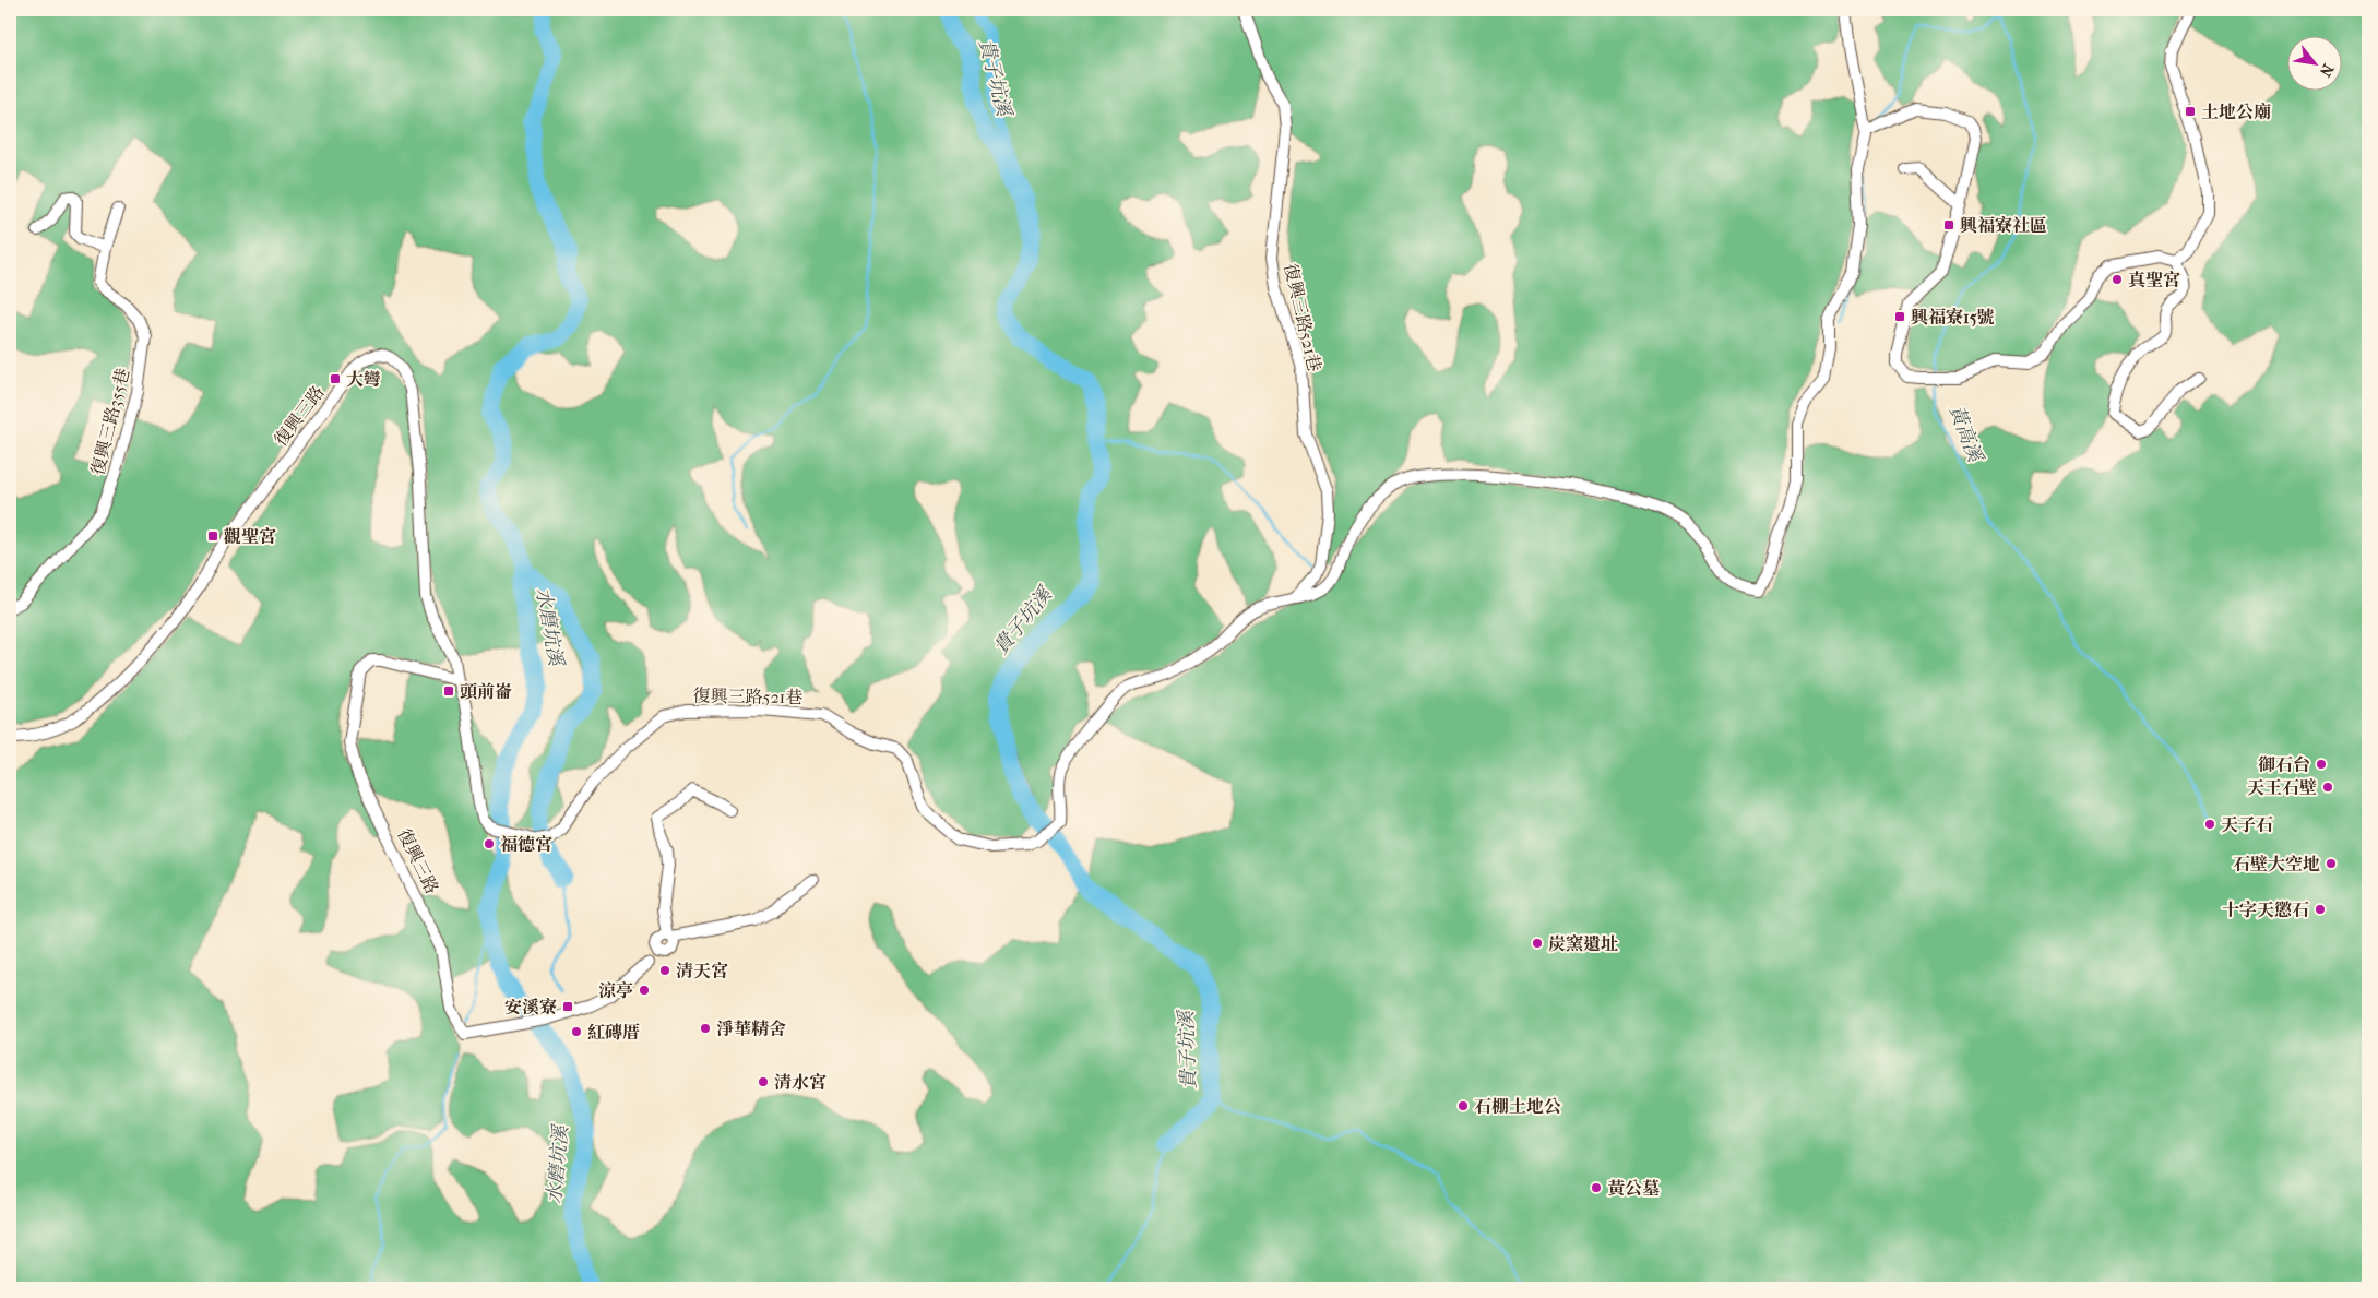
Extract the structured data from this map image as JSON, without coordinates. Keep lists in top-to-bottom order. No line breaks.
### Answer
{"streets":{"street":["復興三路521巷","復興三路","復興三路355巷"]},"crossings":[["復興三路521巷","復興三路"]],"water":["貴子坑溪","黃高溪","水磨坑溪"],"places":{"transit":["土地公廟","興福寮社區","興福寮15號","大彎","觀聖宮","頭前崙","安溪寮"],"other":["真聖宮","御石台","天王石壁","天子石","福德宮","石壁大空地","十字天懲石","炭窯遺址","清天宮","涼亭","淨華精舍","紅磚厝","清水宮","石棚土地公","黃公墓"]},"north":"bottom right"}
